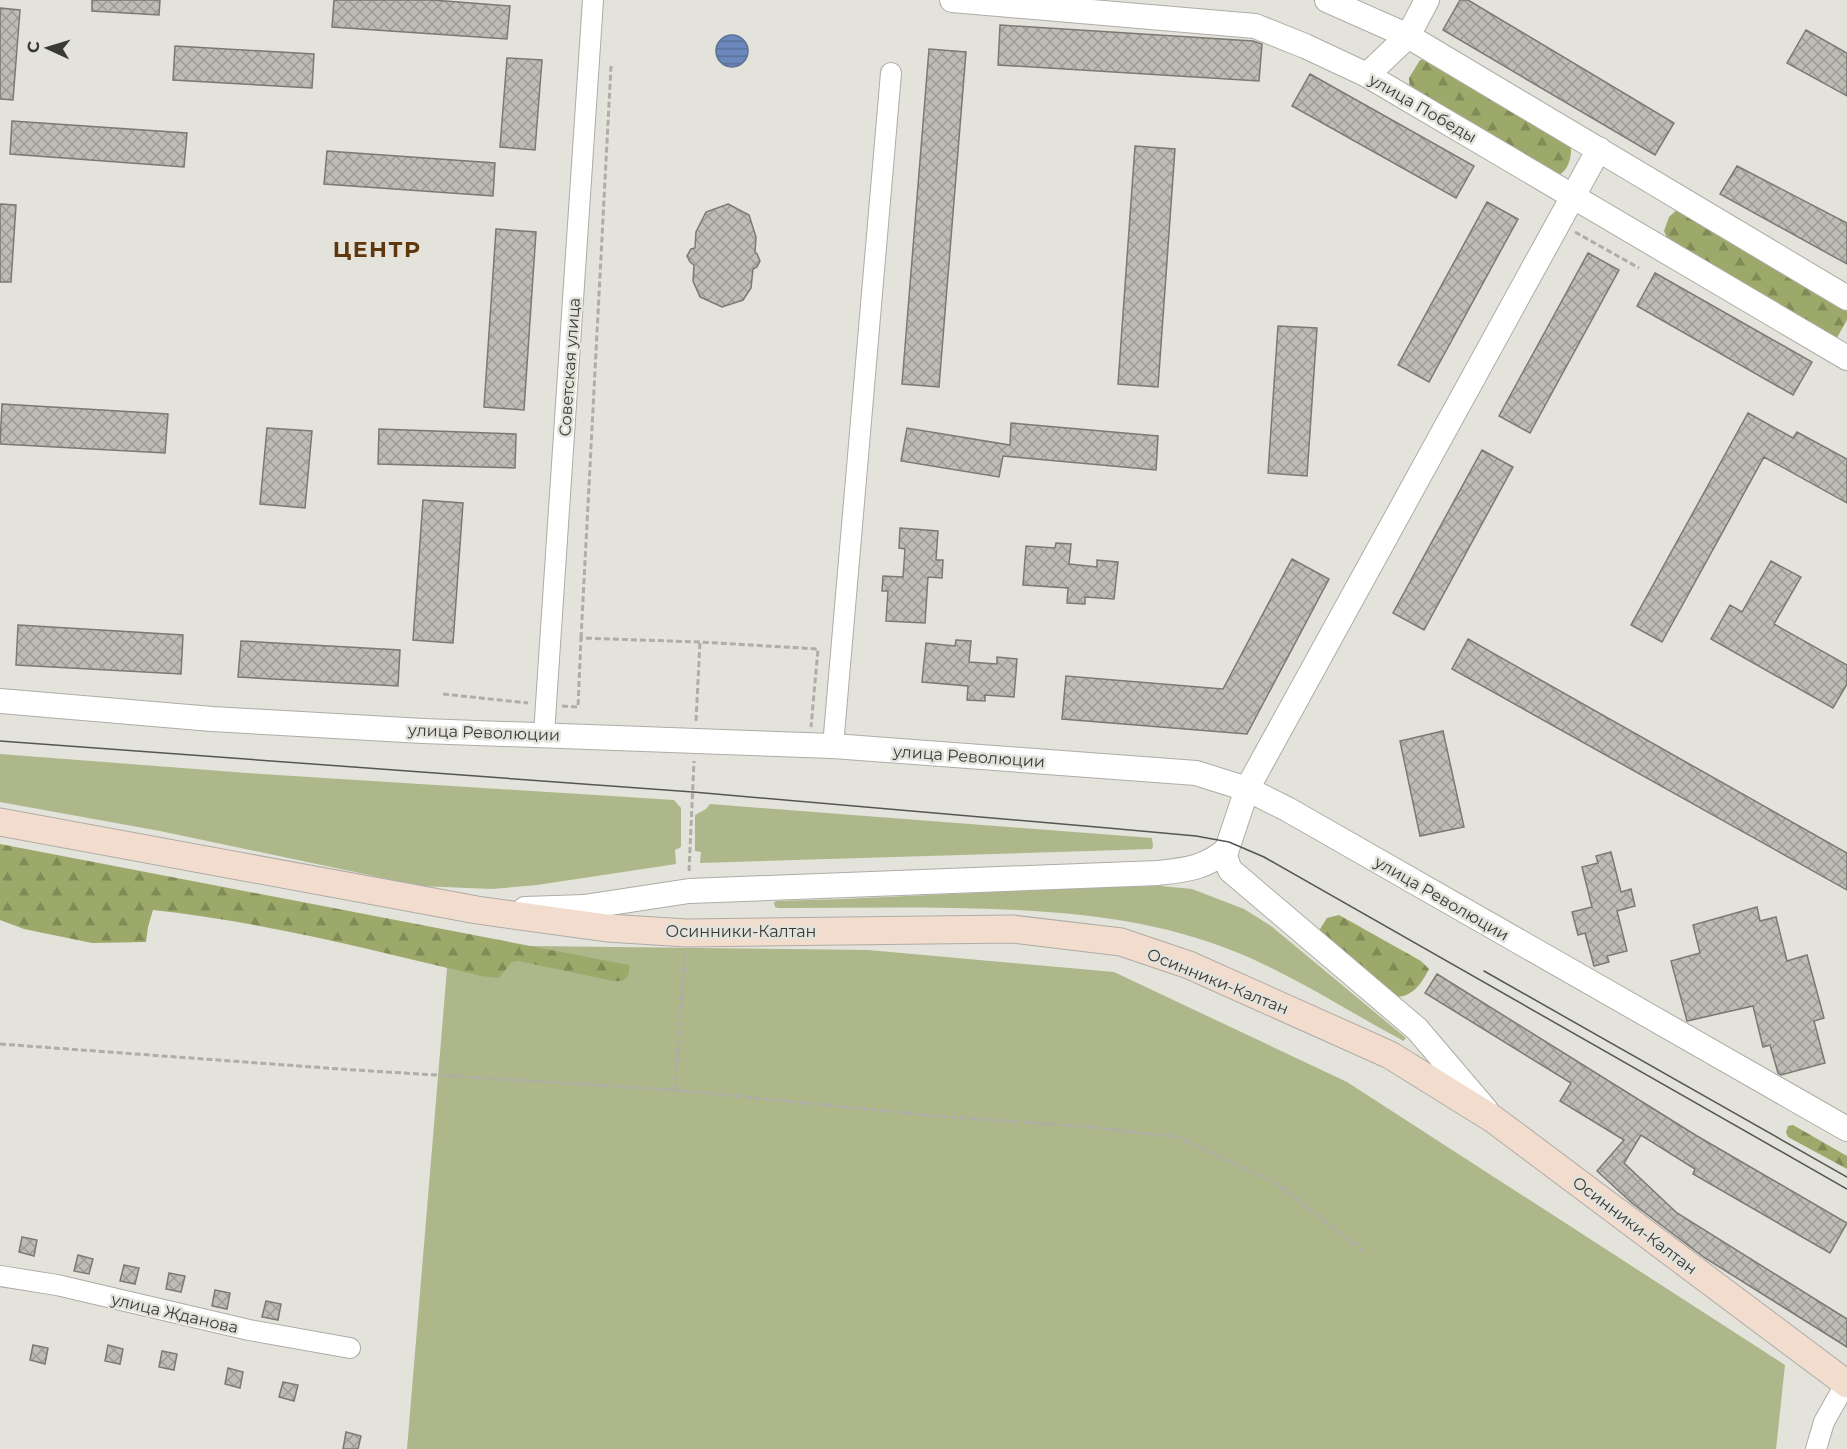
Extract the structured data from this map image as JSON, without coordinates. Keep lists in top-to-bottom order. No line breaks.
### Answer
{"streets":{"main road":["Осинники-Калтан"],"street":["улица Победы","Советская улица","улица Революции","улица Жданова"]},"crossings":[["Советская улица","улица Революции"]],"districts":["ЦЕНТР"],"north":"left"}
